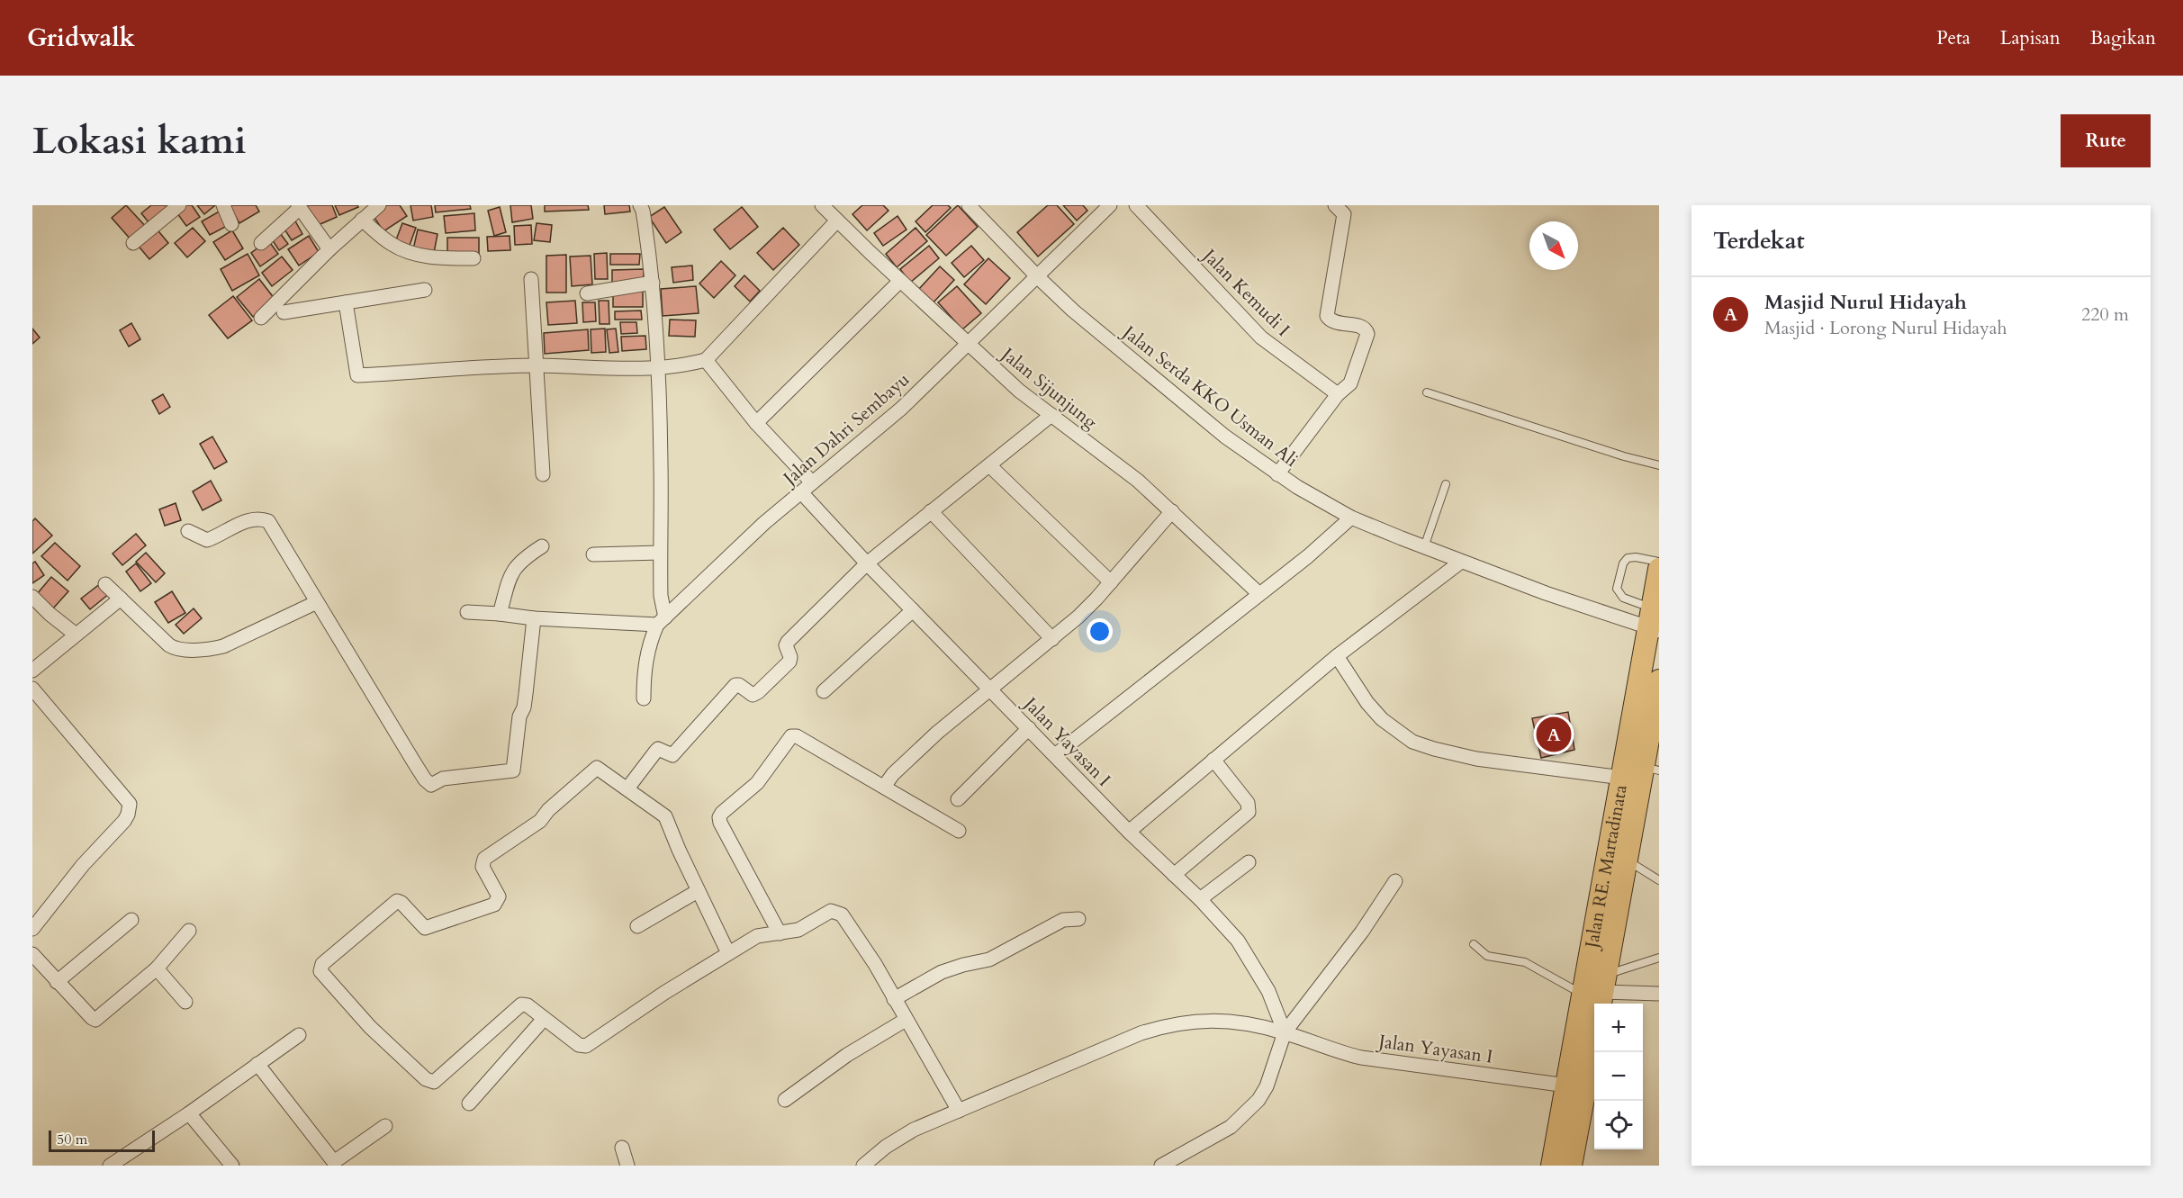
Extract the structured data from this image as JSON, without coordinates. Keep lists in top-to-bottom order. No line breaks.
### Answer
{"streets":{"highway":["Jalan RE. Martadinata"],"street":["Jalan Kemudi I","Jalan Sijunjung","Jalan Serda KKO Usman Ali","Jalan Dahri Sembayu","Jalan Yayasan I"]},"crossings":[["Jalan Sijunjung","Jalan Dahri Sembayu"],["Jalan Serda KKO Usman Ali","Jalan Dahri Sembayu"],["Jalan Serda KKO Usman Ali","Jalan RE. Martadinata"],["Jalan Dahri Sembayu","Jalan Yayasan I"],["Jalan Yayasan I","Jalan RE. Martadinata"]],"scale_bar":"50 m","north":"bottom right","page":{"header":"Gridwalk","nav":["Peta","Lapisan","Bagikan"],"buttons":"Rute","title":"Lokasi kami","heading":"Terdekat","list":[{"mark":"A","name":"Masjid Nurul Hidayah","note":"Masjid · Lorong Nurul Hidayah","value":"220 m"}],"pins":"A","map_buttons":["+","−"],"scale":"50 m"}}
